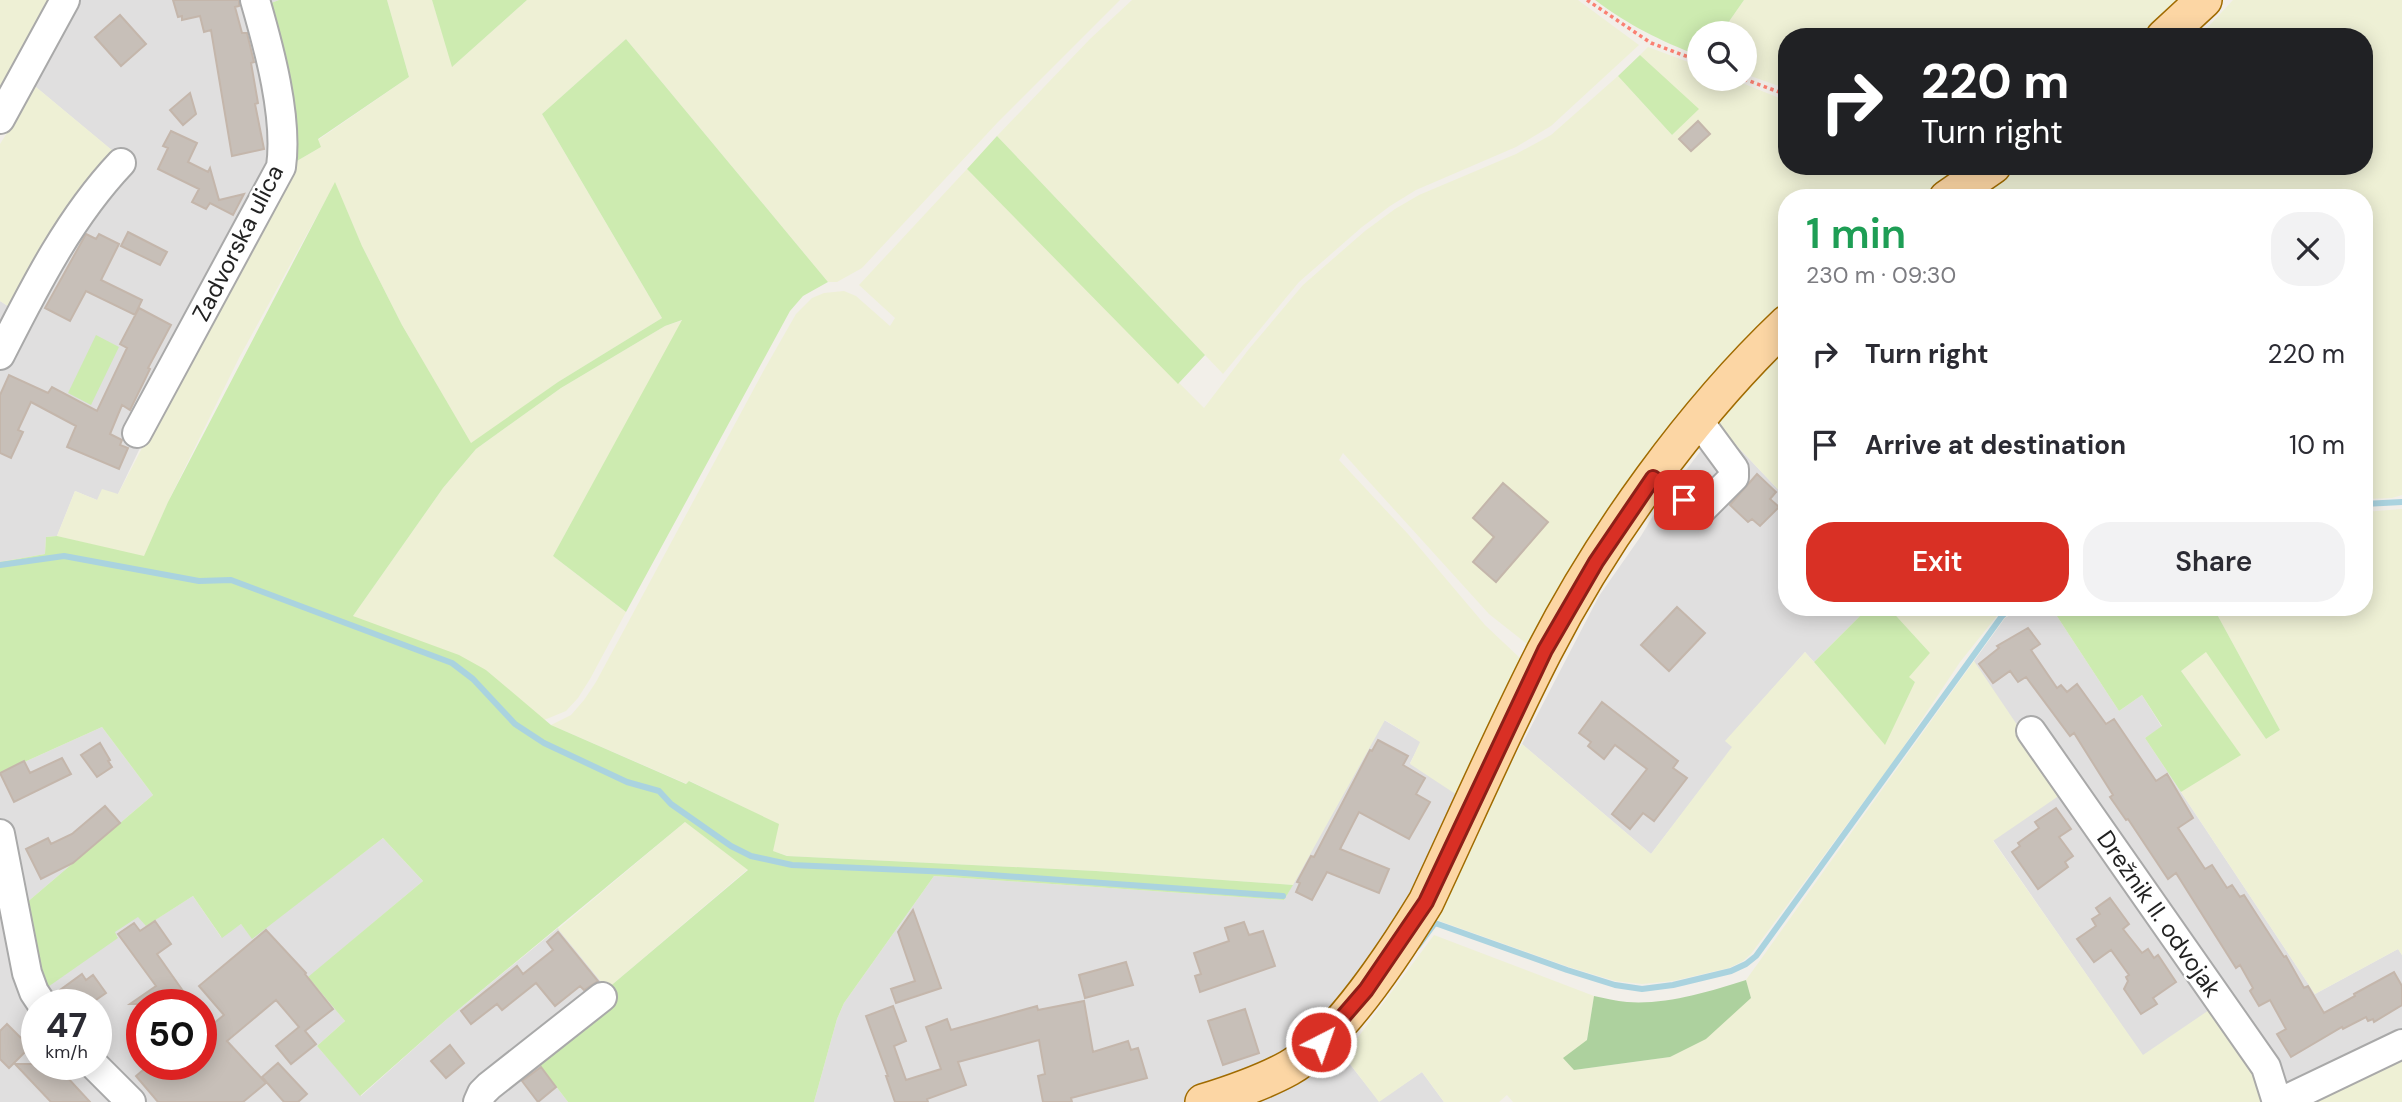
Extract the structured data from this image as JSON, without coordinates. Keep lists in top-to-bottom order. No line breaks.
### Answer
{"streets":{"street":["Zadvorska ulica","Drežnik II. odvojak"]},"page":{"turn":["220 m","Turn right"],"heading":["1 min","230 m · 09:30"],"list":[{"name":"Turn right","value":"220 m"},{"name":"Arrive at destination","value":"10 m"}],"buttons":["Exit","Share"],"speed":"47 km/h","limit":"50"}}
